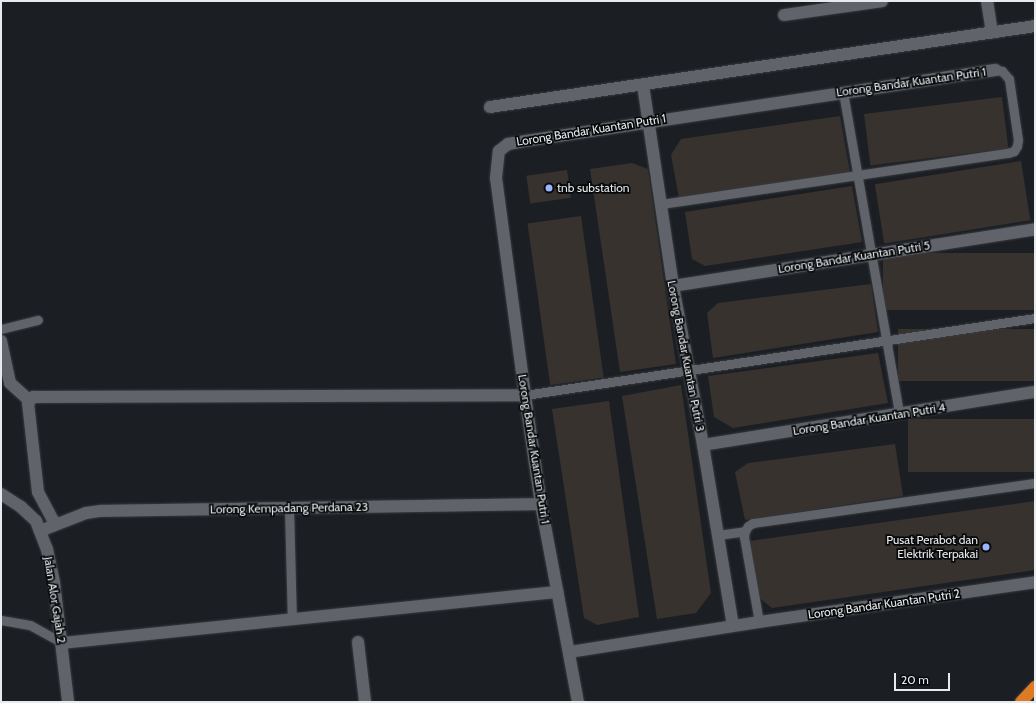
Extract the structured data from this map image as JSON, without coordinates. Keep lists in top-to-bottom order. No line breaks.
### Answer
{"streets":{"street":["Lorong Bandar Kuantan Putri 1","Lorong Bandar Kuantan Putri 5","Lorong Bandar Kuantan Putri 3","Lorong Bandar Kuantan Putri 4","Lorong Kempadang Perdana 23","Jalan Alor Gajah 2","Lorong Bandar Kuantan Putri 2"]},"crossings":[["Lorong Bandar Kuantan Putri 1","Lorong Bandar Kuantan Putri 3"],["Lorong Bandar Kuantan Putri 1","Lorong Kempadang Perdana 23"],["Lorong Bandar Kuantan Putri 1","Lorong Bandar Kuantan Putri 2"],["Lorong Bandar Kuantan Putri 5","Lorong Bandar Kuantan Putri 3"],["Lorong Bandar Kuantan Putri 3","Lorong Bandar Kuantan Putri 4"],["Lorong Bandar Kuantan Putri 3","Lorong Bandar Kuantan Putri 2"],["Lorong Kempadang Perdana 23","Jalan Alor Gajah 2"]],"places":["tnb substation","Pusat Perabot dan Elektrik Terpakai"],"scale_bar":"20 m"}
